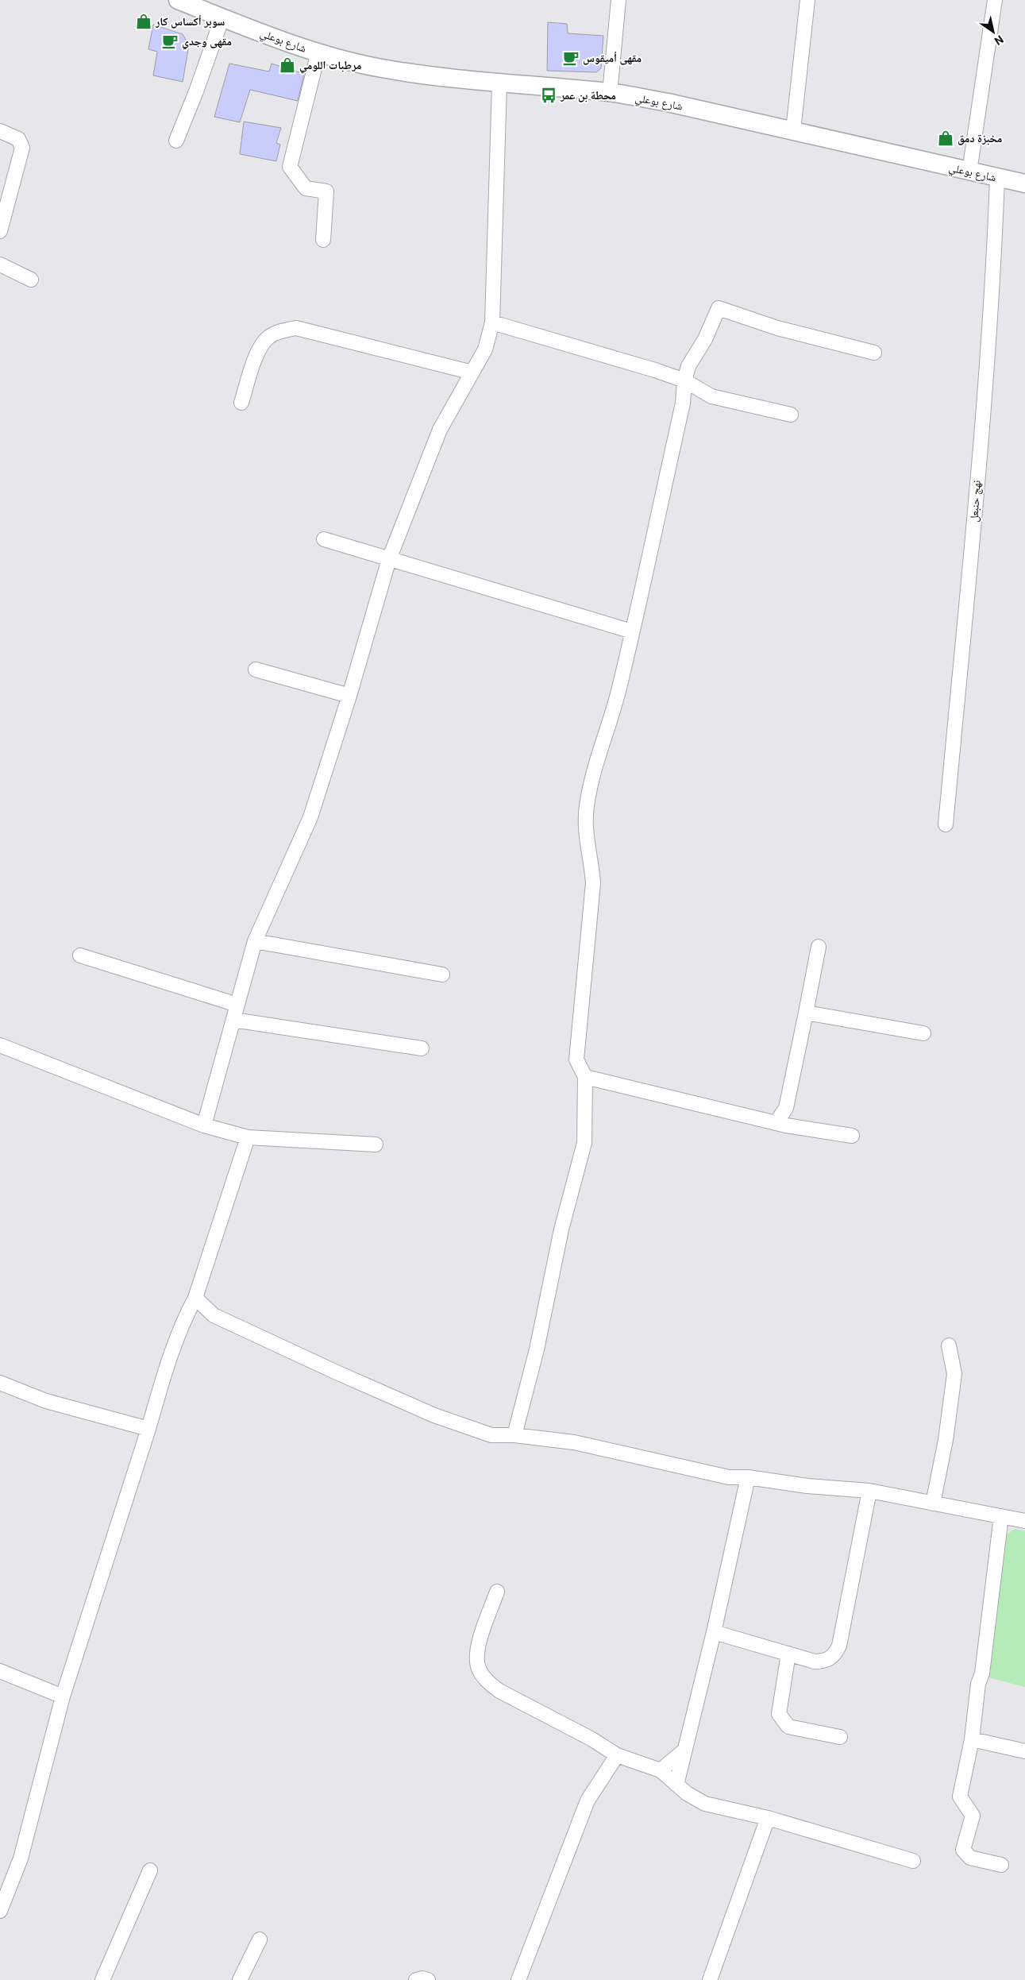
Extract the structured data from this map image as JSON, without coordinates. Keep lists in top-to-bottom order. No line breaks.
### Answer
{"streets":{"street":["شارع بوعلي","نهج حنبعل"]},"crossings":[["شارع بوعلي","نهج حنبعل"]],"places":{"shop":["سوبر أكساس كار","مرطبات اللومي","مخبزة دمق"],"cafe":["مقهى وجدي","مقهى أميقوس"],"bus stop":["محطة بن عمر"]},"north":"bottom right"}
